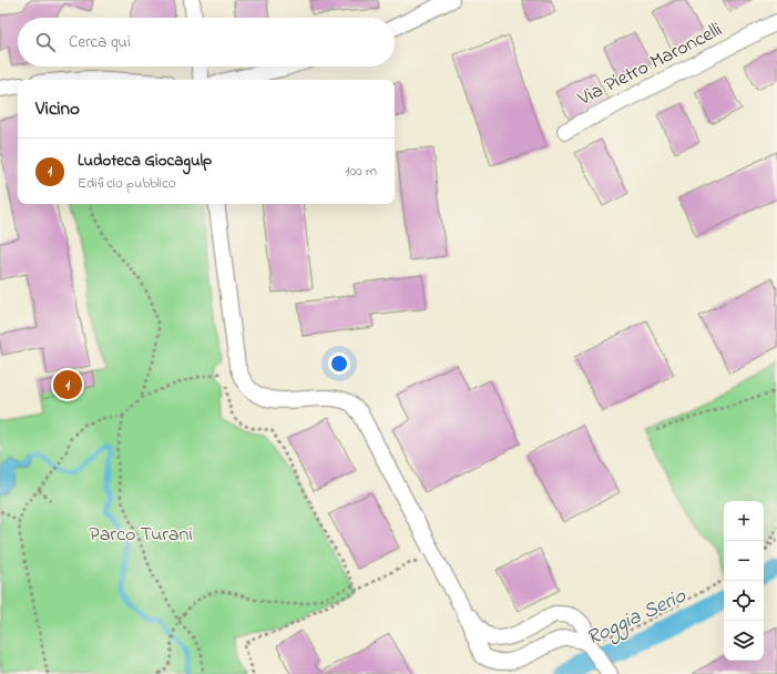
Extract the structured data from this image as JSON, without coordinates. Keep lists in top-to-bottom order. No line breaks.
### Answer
{"streets":{"street":["Via Pietro Maroncelli"]},"water":["Roggia Serio"],"parks":["Parco Turani"],"page":{"search":"Cerca qui","heading":"Vicino","list":[{"mark":"1","name":"Ludoteca Giocagulp","note":"Edificio pubblico","value":"100 m"}],"pins":"1","map_buttons":["+","−"]}}
